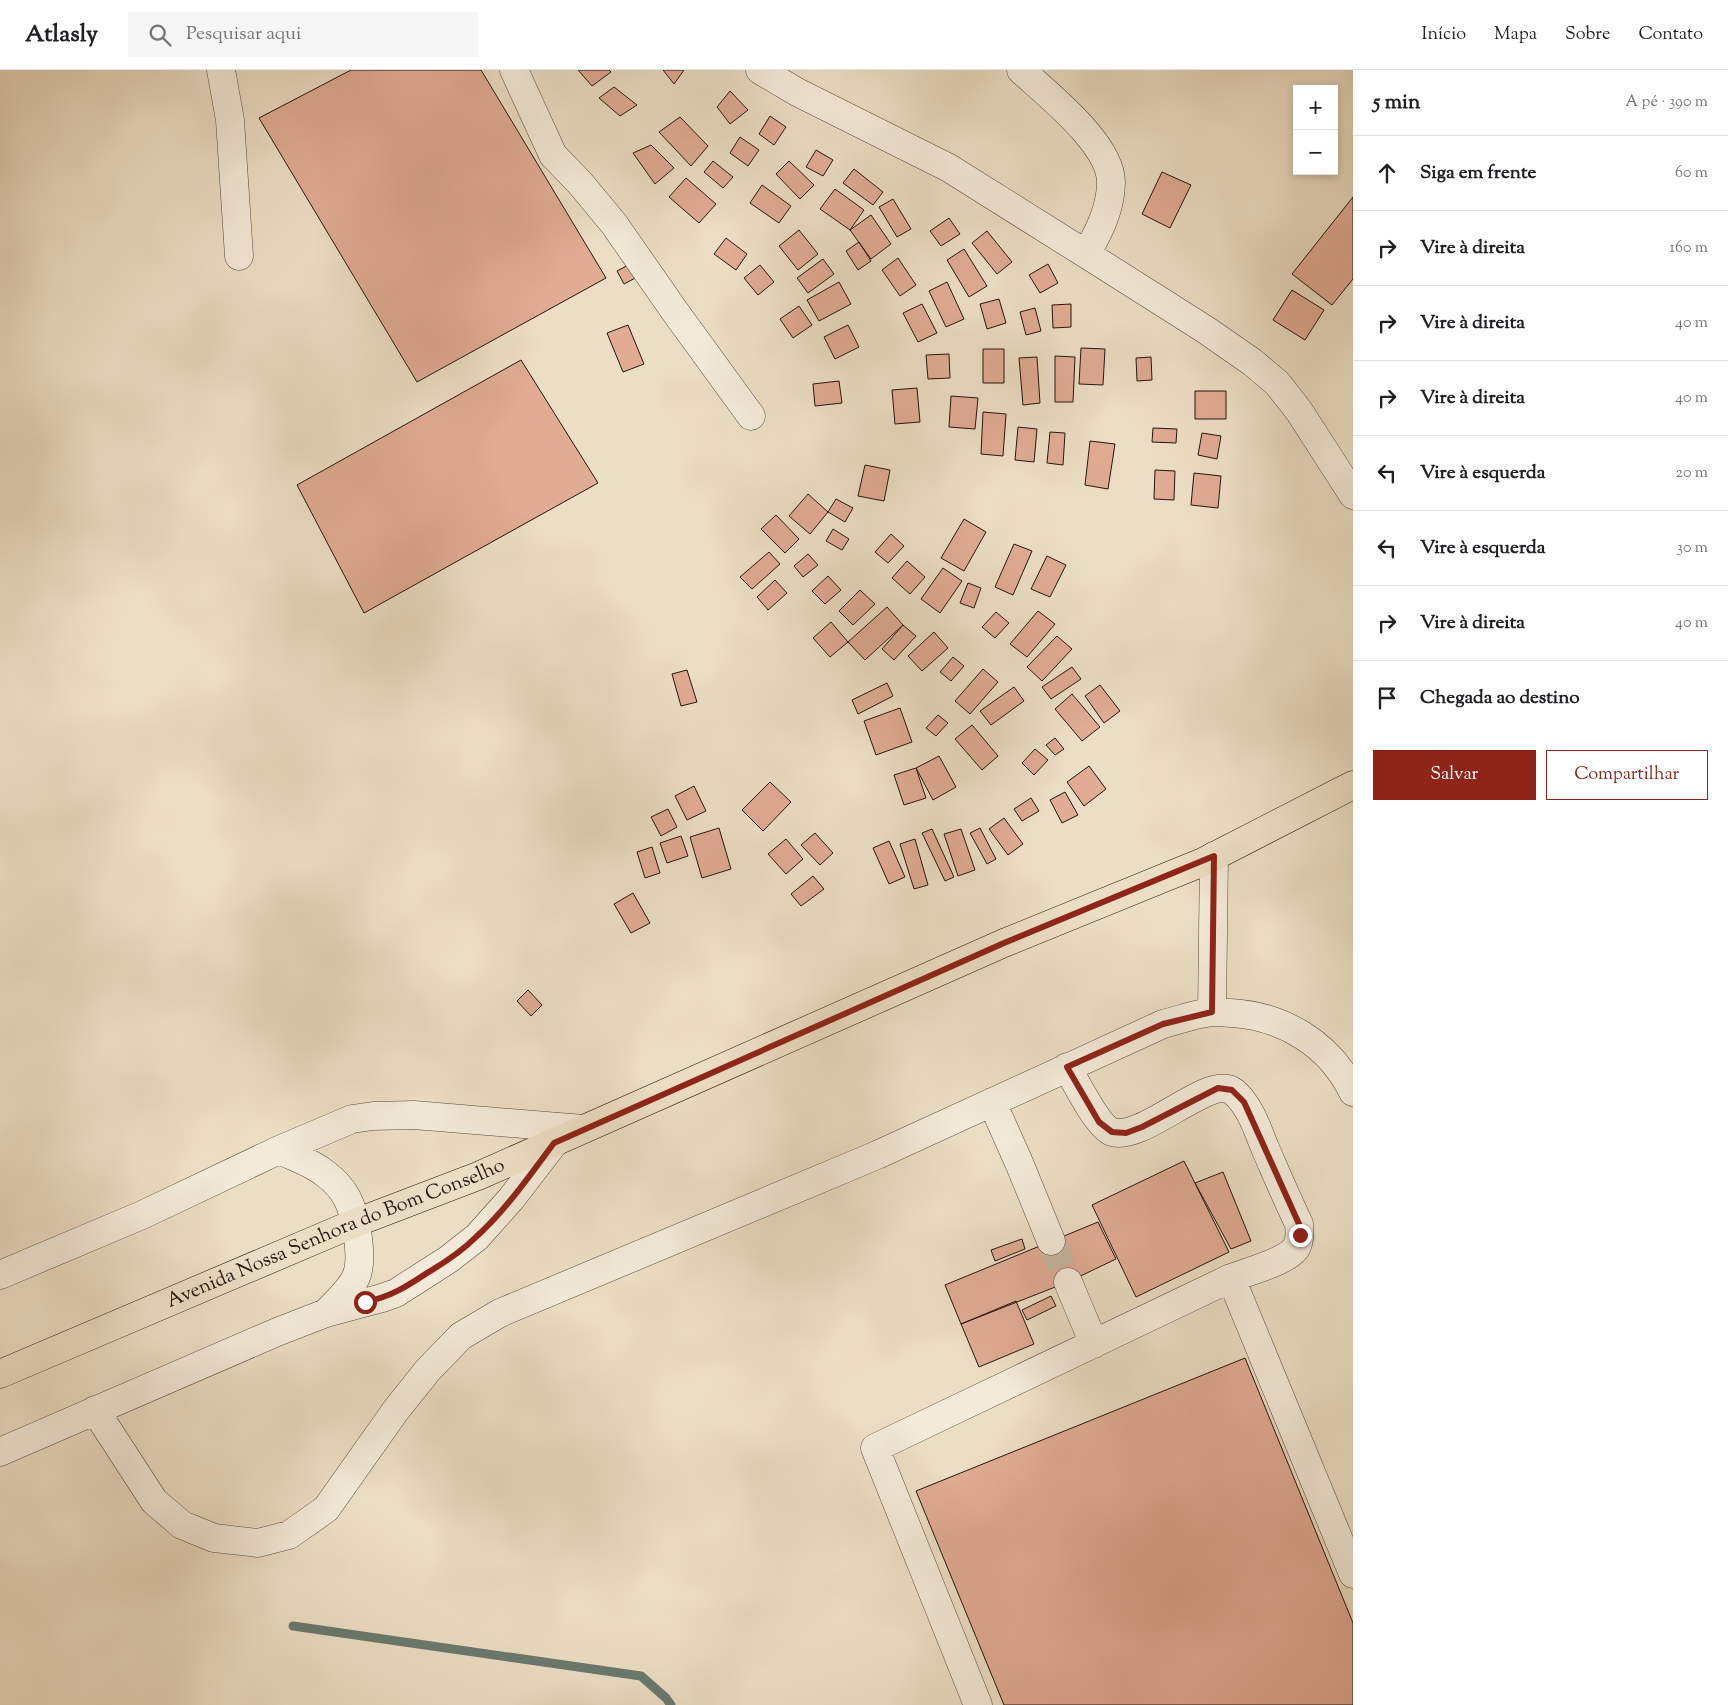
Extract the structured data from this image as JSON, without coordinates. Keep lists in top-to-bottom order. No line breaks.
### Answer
{"streets":{"main road":["Avenida Nossa Senhora do Bom Conselho"]},"page":{"header":"Atlasly","search":"Pesquisar aqui","nav":["Início","Mapa","Sobre","Contato"],"heading":["5 min","A pé · 390 m"],"map_buttons":["+","−"],"list":[["Siga em frente","60 m"],["Vire à direita","160 m"],["Vire à direita","40 m"],["Vire à direita","40 m"],["Vire à esquerda","20 m"],["Vire à esquerda","30 m"],["Vire à direita","40 m"],"Chegada ao destino"],"buttons":["Salvar","Compartilhar"]}}
